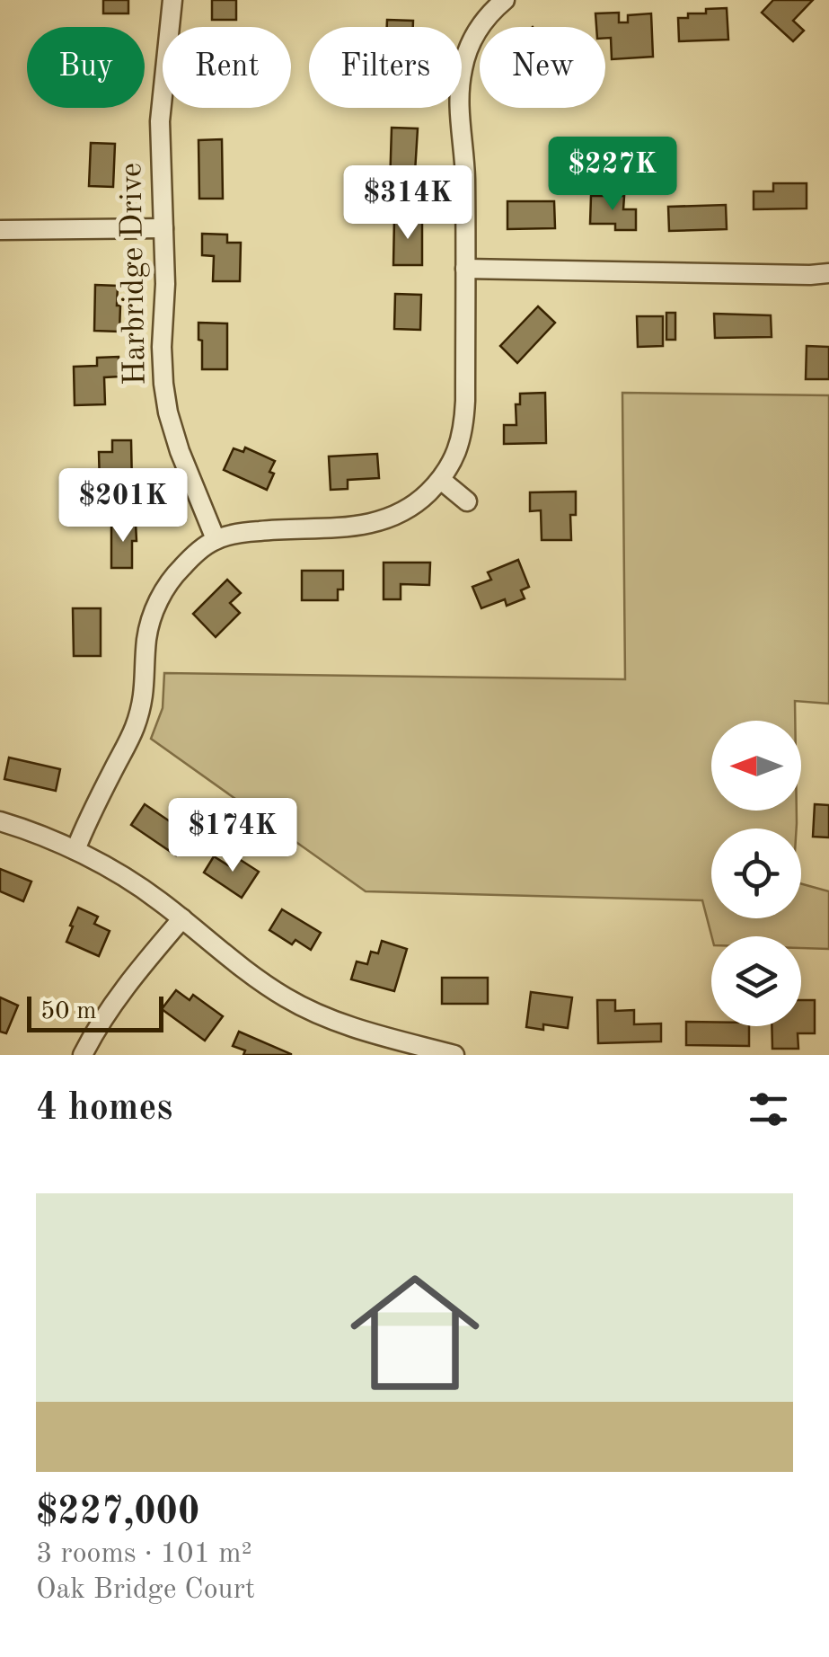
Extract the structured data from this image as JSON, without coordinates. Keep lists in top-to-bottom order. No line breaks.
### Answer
{"streets":{"street":["Harbridge Drive"]},"scale_bar":"50 m","north":"left","page":{"chip":["Buy","Rent","Filters","New"],"price":["$227K","$314K","$201K","$174K"],"scale":"50 m","heading":"4 homes","list":[{"name":"$227,000","note":"3 rooms · 101 m² · Oak Bridge Court"}]}}
